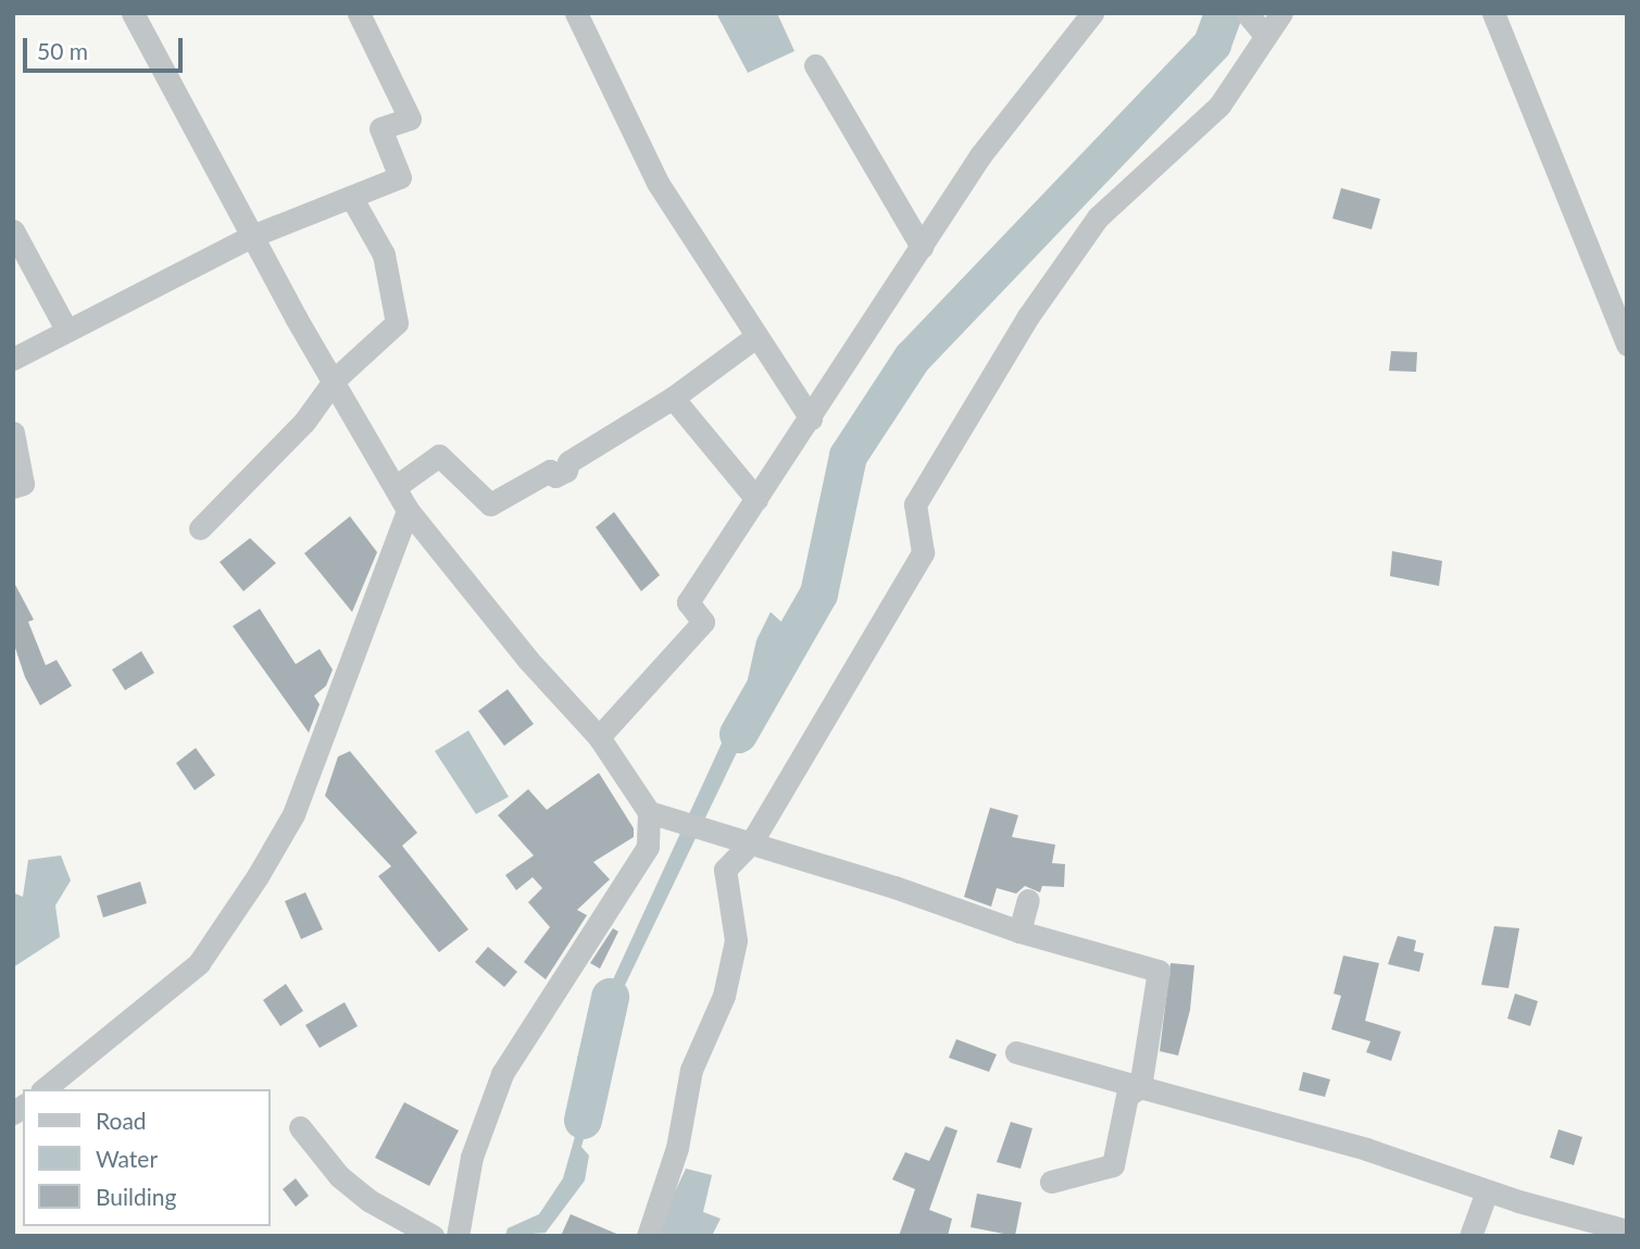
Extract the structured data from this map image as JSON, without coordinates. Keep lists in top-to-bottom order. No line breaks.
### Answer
{"legend":["Road","Water","Building"],"scale_bar":"50 m"}
